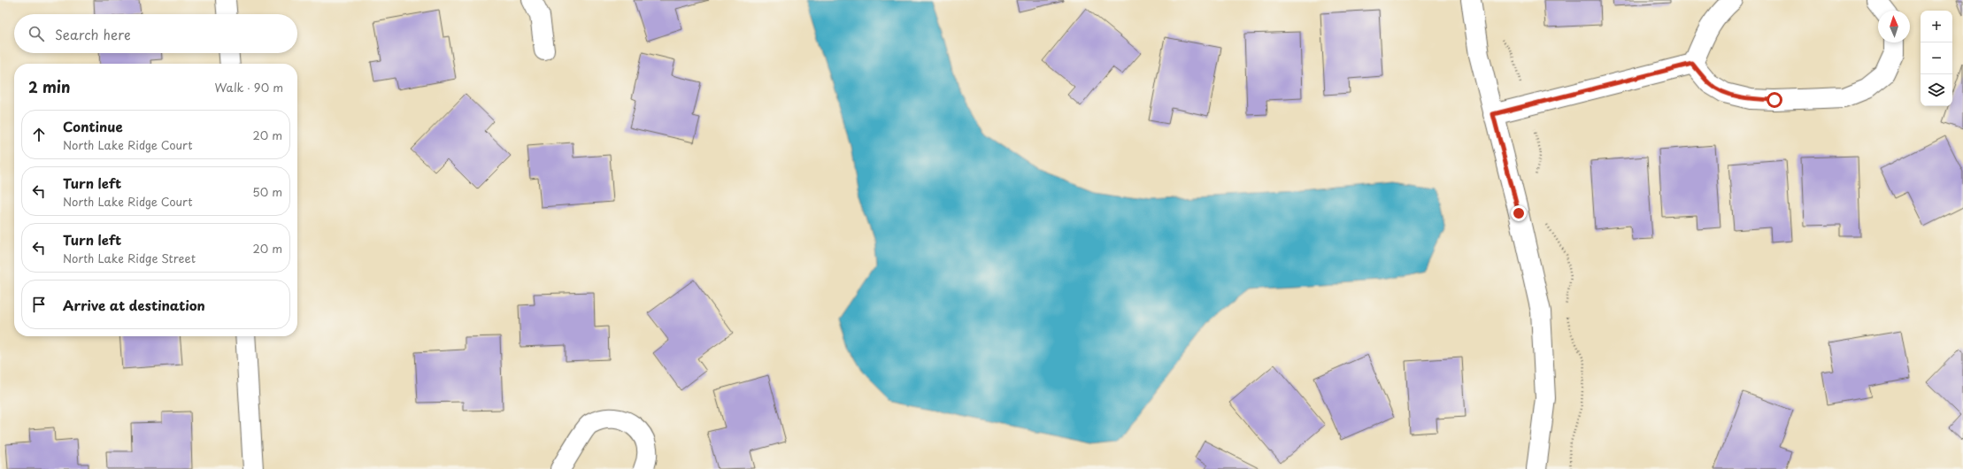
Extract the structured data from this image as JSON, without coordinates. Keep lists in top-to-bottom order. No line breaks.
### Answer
{"north":"top","page":{"map_buttons":["+","−"],"search":"Search here","heading":["2 min","Walk · 90 m"],"list":[["Continue","North Lake Ridge Court","20 m"],["Turn left","North Lake Ridge Court","50 m"],["Turn left","North Lake Ridge Street","20 m"],"Arrive at destination"]}}
